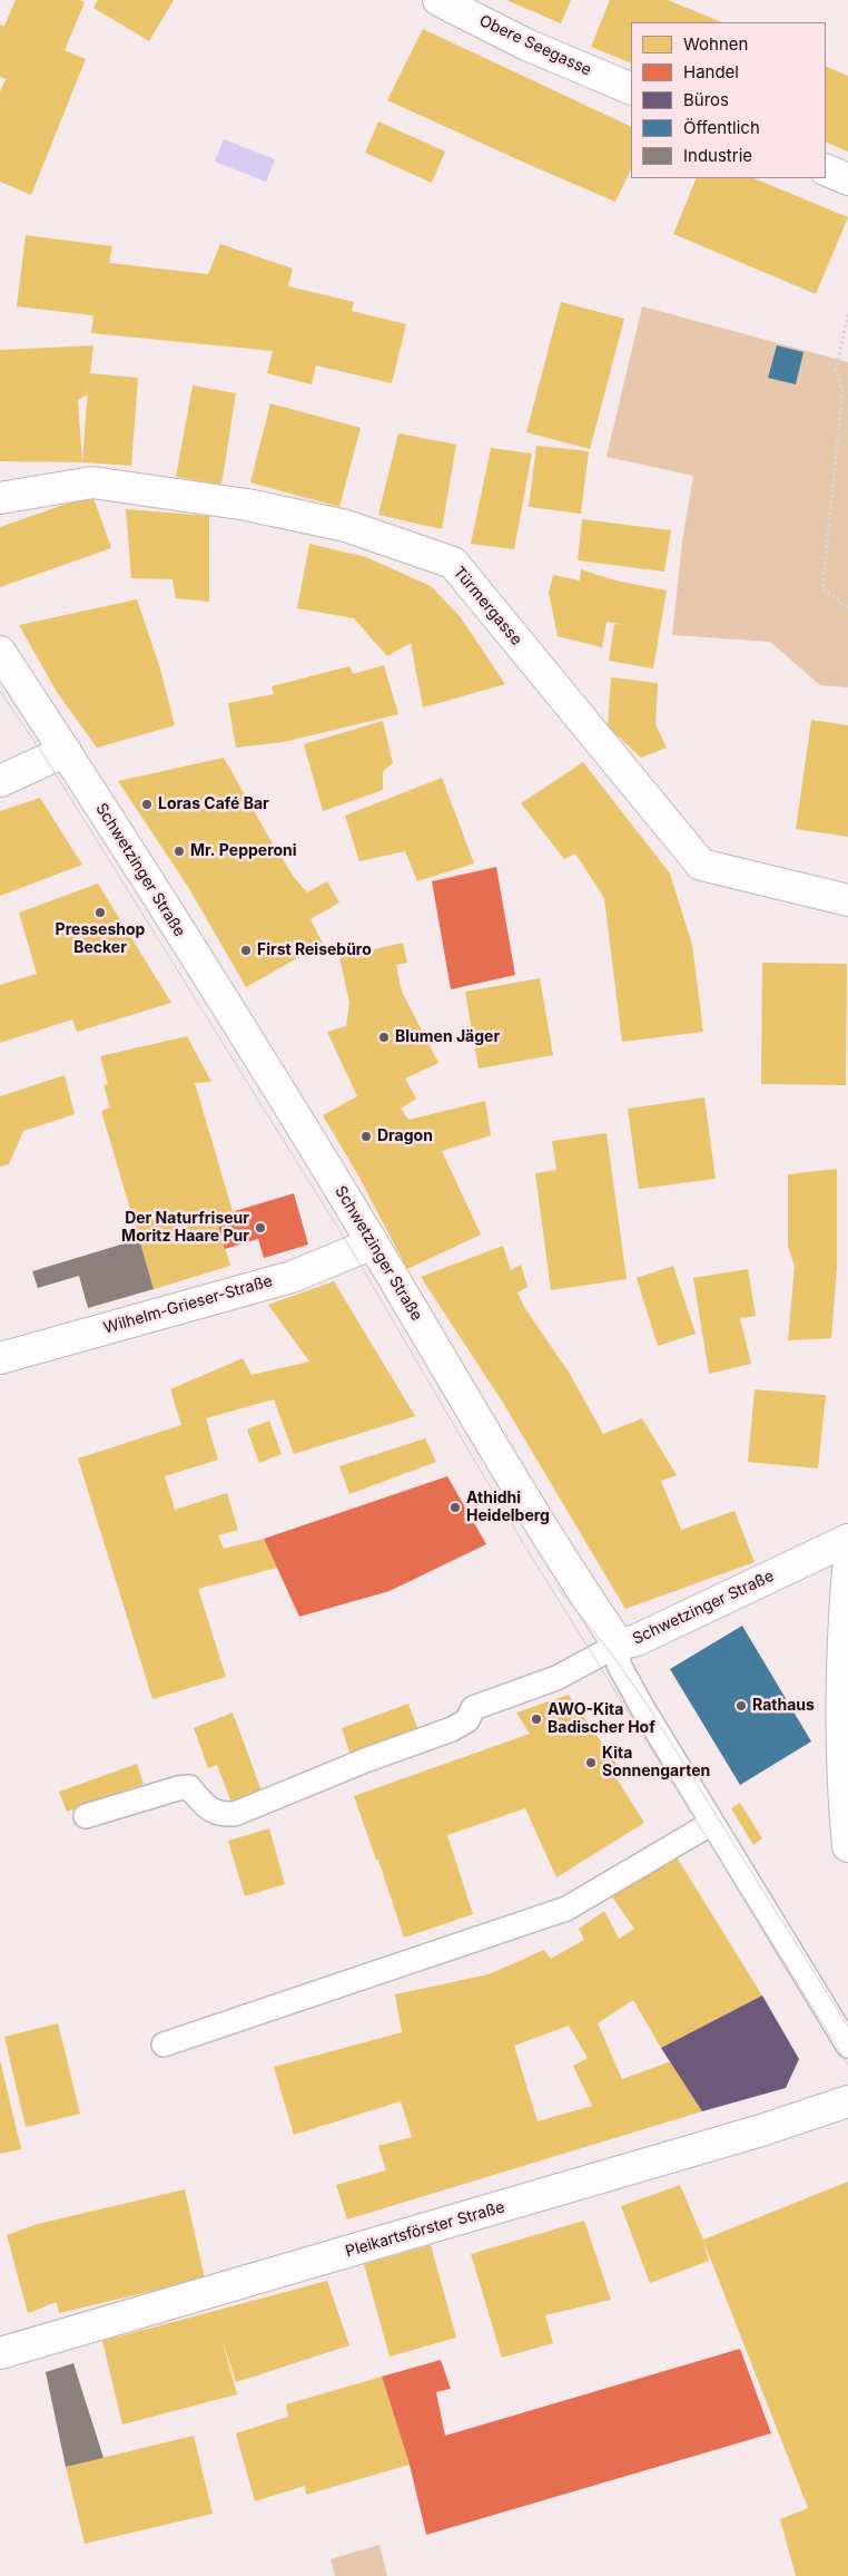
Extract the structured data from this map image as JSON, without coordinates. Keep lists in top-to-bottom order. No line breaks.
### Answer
{"streets":{"street":["Obere Seegasse","Türmergasse","Schwetzinger Straße","Wilhelm-Grieser-Straße","Pleikartsförster Straße"]},"crossings":[["Schwetzinger Straße","Wilhelm-Grieser-Straße"]],"places":["Loras Café Bar","Mr. Pepperoni","Presseshop Becker","First Reisebüro","Blumen Jäger","Dragon","Der Naturfriseur Moritz Haare Pur","Athidhi Heidelberg","Rathaus","AWO-Kita Badischer Hof","Kita Sonnengarten"],"legend":["Wohnen","Handel","Büros","Öffentlich","Industrie"]}
